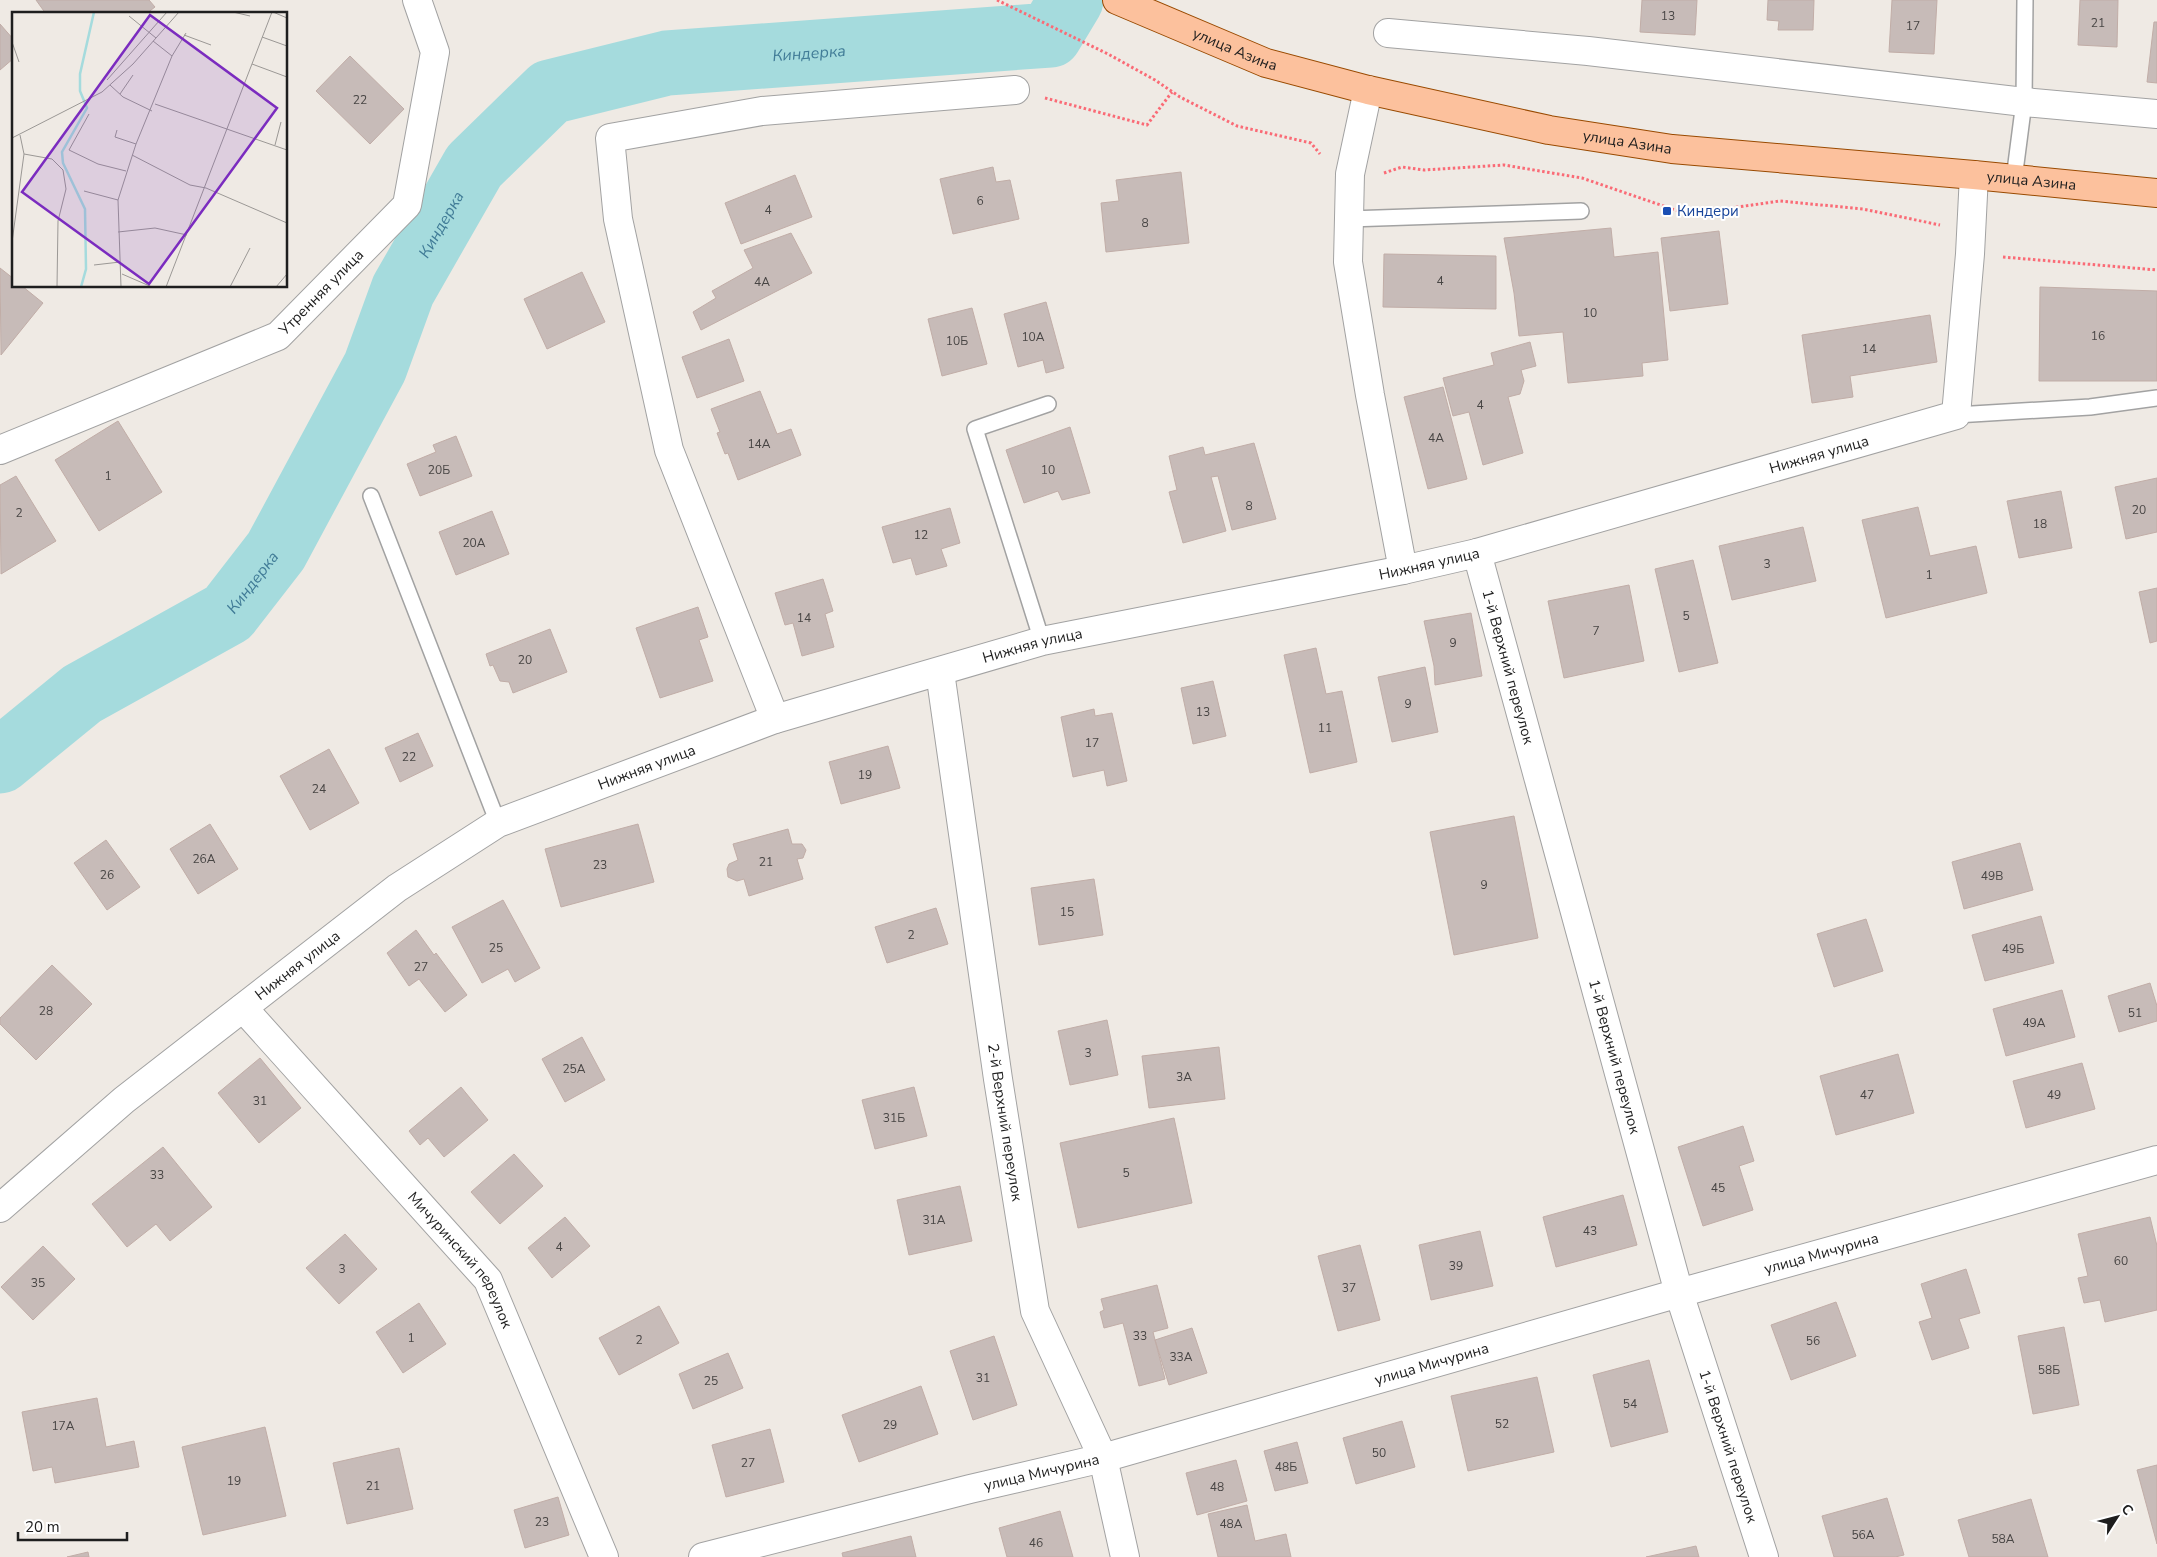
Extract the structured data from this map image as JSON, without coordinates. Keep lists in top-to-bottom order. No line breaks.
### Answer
{"streets":{"main road":["улица Азина"],"street":["Утренняя улица","Нижняя улица","1-й Верхний переулок","2-й Верхний переулок","улица Мичурина","Мичуринский переулок"]},"crossings":[["Нижняя улица","1-й Верхний переулок"],["Нижняя улица","2-й Верхний переулок"],["Нижняя улица","Мичуринский переулок"],["1-й Верхний переулок","улица Мичурина"],["2-й Верхний переулок","улица Мичурина"]],"water":["Киндерка"],"places":{"transit":["Киндери"]},"house_numbers":["13","21","17","22","6","4","8","4","4А","10","16","10А","10Б","14","4","4А","14А","20Б","10","1","8","20","2","18","12","20А","3","1","5","14","7","9","20","9","13","11","17","22","19","24","26А","21","23","26","49В","9","15","2","25","49Б","27","28","51","49А","3","25А","3А","47","49","31","31Б","5","33","45","31А","43","4","60","39","3","35","37","33","1","2","56","33А","58Б","31","25","54","52","29","17А","50","27","48Б","19","21","48","23","48А","56А","58А","46"],"scale_bar":"20 m","north":"top right"}
